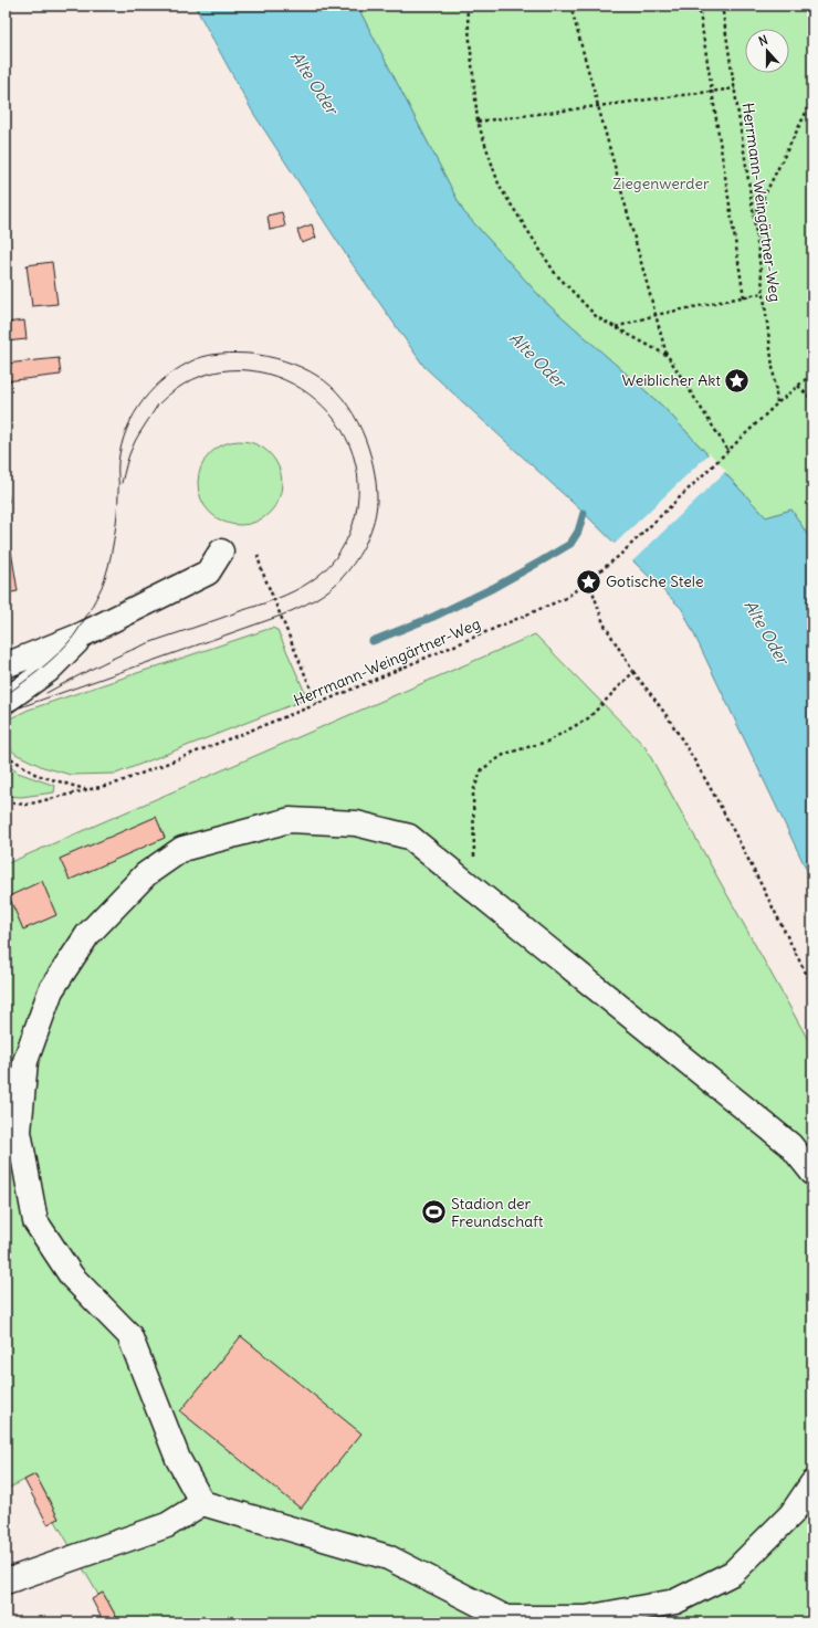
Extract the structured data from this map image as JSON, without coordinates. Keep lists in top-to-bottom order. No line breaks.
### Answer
{"streets":{"path":["Herrmann-Weingärtner-Weg"]},"water":["Alte Oder"],"parks":["Ziegenwerder"],"places":{"place":["Weiblicher Akt","Gotische Stele"],"sports":["Stadion der Freundschaft"]},"north":"top"}
